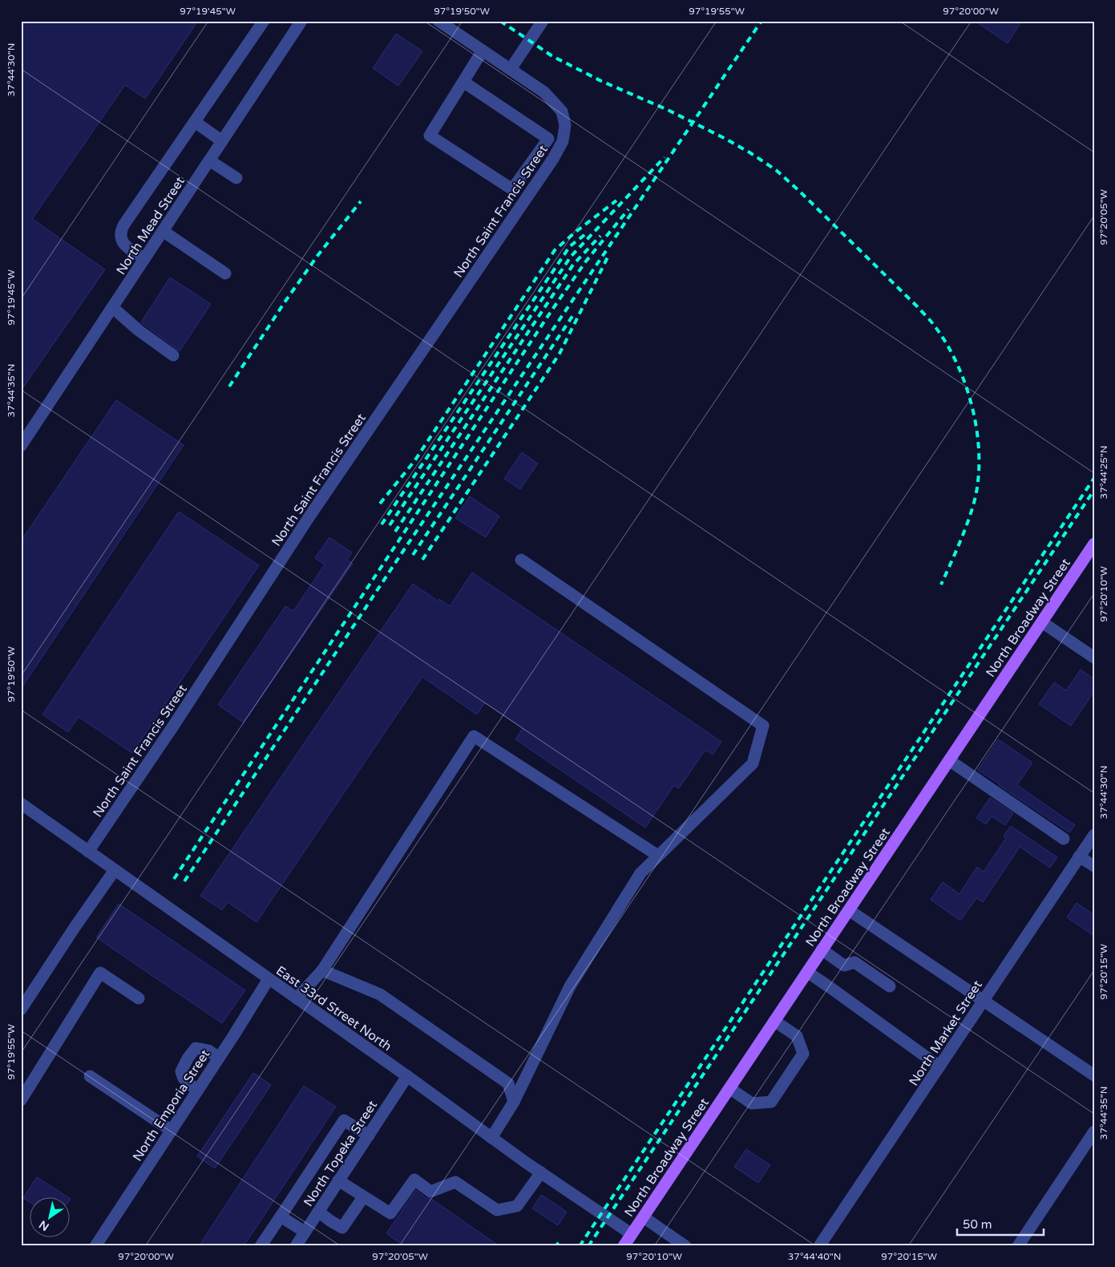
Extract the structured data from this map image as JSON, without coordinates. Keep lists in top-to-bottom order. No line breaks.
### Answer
{"streets":{"main road":["North Broadway Street"],"street":["North Saint Francis Street","North Mead Street","East 33rd Street North","North Market Street","North Emporia Street","North Topeka Street"]},"crossings":[["North Saint Francis Street","East 33rd Street North"],["North Broadway Street","East 33rd Street North"],["East 33rd Street North","North Emporia Street"],["East 33rd Street North","North Topeka Street"]],"scale_bar":"50 m","north":"bottom left","coordinates":["97°19'45\"W","97°19'50\"W","97°19'55\"W","97°20'00\"W","37°44'30\"N","97°20'05\"W","37°44'35\"N","37°44'25\"N","97°20'10\"W","97°20'15\"W","37°44'40\"N"]}
